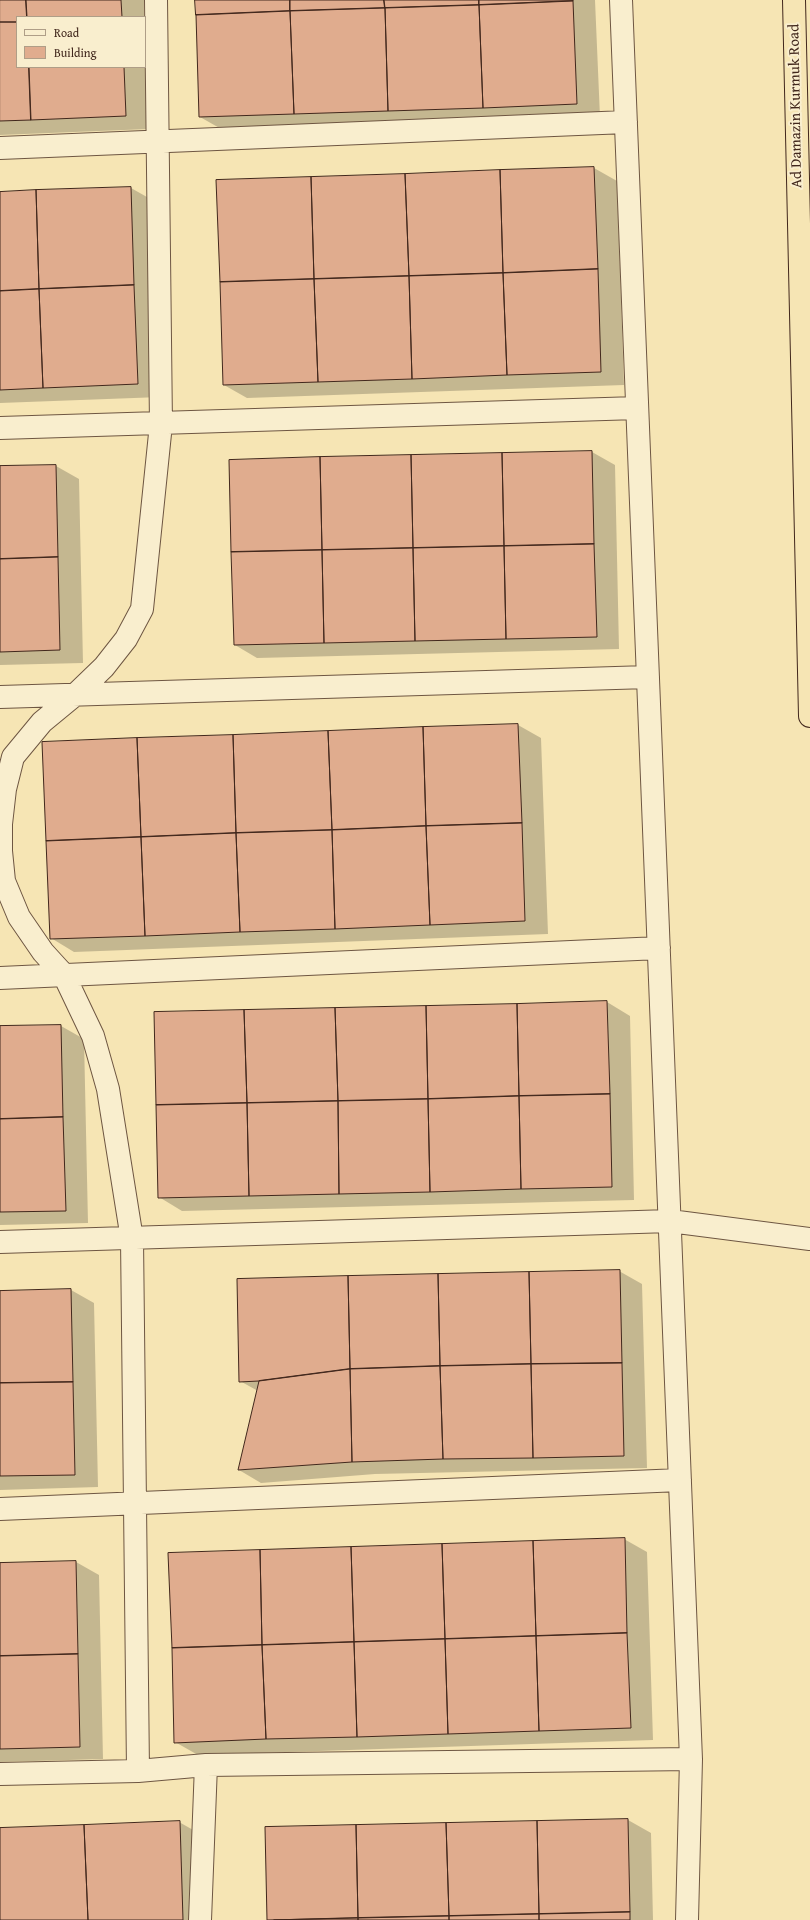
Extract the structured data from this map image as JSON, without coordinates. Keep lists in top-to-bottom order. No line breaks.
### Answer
{"streets":{"highway":["Ad Damazin Kurmuk Road"]},"legend":["Road","Building"]}
